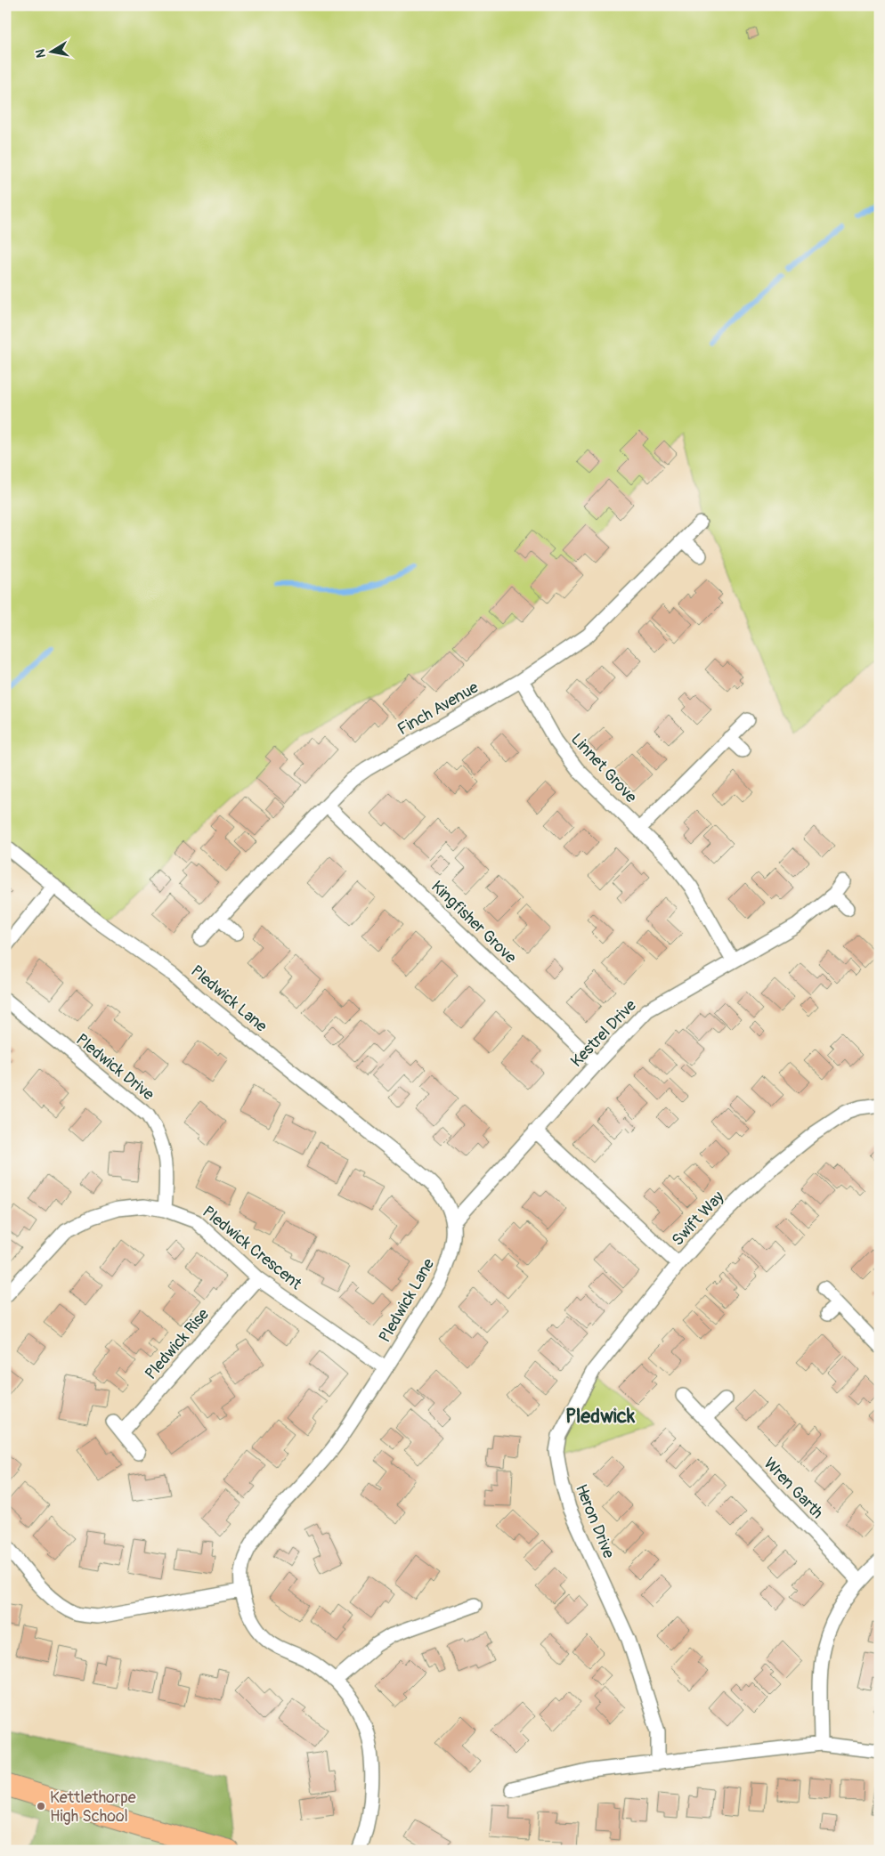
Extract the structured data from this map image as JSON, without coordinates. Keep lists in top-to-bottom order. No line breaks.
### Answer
{"streets":{"street":["Finch Avenue","Linnet Grove","Kingfisher Grove","Pledwick Lane","Kestrel Drive","Pledwick Drive","Swift Way","Pledwick Crescent","Pledwick Rise","Wren Garth","Heron Drive"]},"crossings":[["Finch Avenue","Linnet Grove"],["Finch Avenue","Kingfisher Grove"],["Linnet Grove","Kestrel Drive"],["Kingfisher Grove","Kestrel Drive"],["Pledwick Lane","Kestrel Drive"],["Pledwick Lane","Pledwick Crescent"],["Kestrel Drive","Swift Way"],["Pledwick Drive","Pledwick Crescent"],["Swift Way","Heron Drive"],["Pledwick Crescent","Pledwick Rise"]],"districts":["Pledwick"],"places":["Kettlethorpe High School"],"north":"left"}
